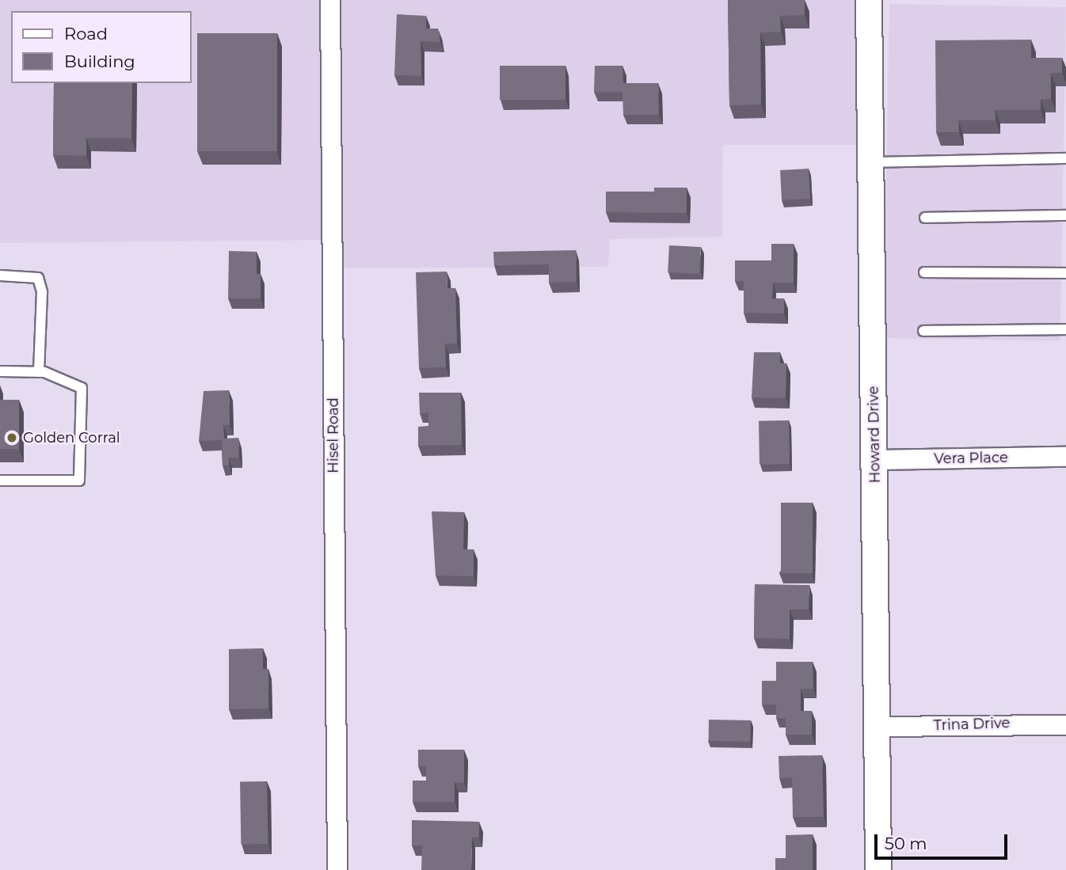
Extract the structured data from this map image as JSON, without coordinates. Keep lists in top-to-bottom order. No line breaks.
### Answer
{"streets":{"street":["Howard Drive","Hisel Road","Vera Place","Trina Drive"]},"crossings":[["Howard Drive","Vera Place"],["Howard Drive","Trina Drive"]],"places":["Golden Corral"],"legend":["Road","Building"],"scale_bar":"50 m"}
